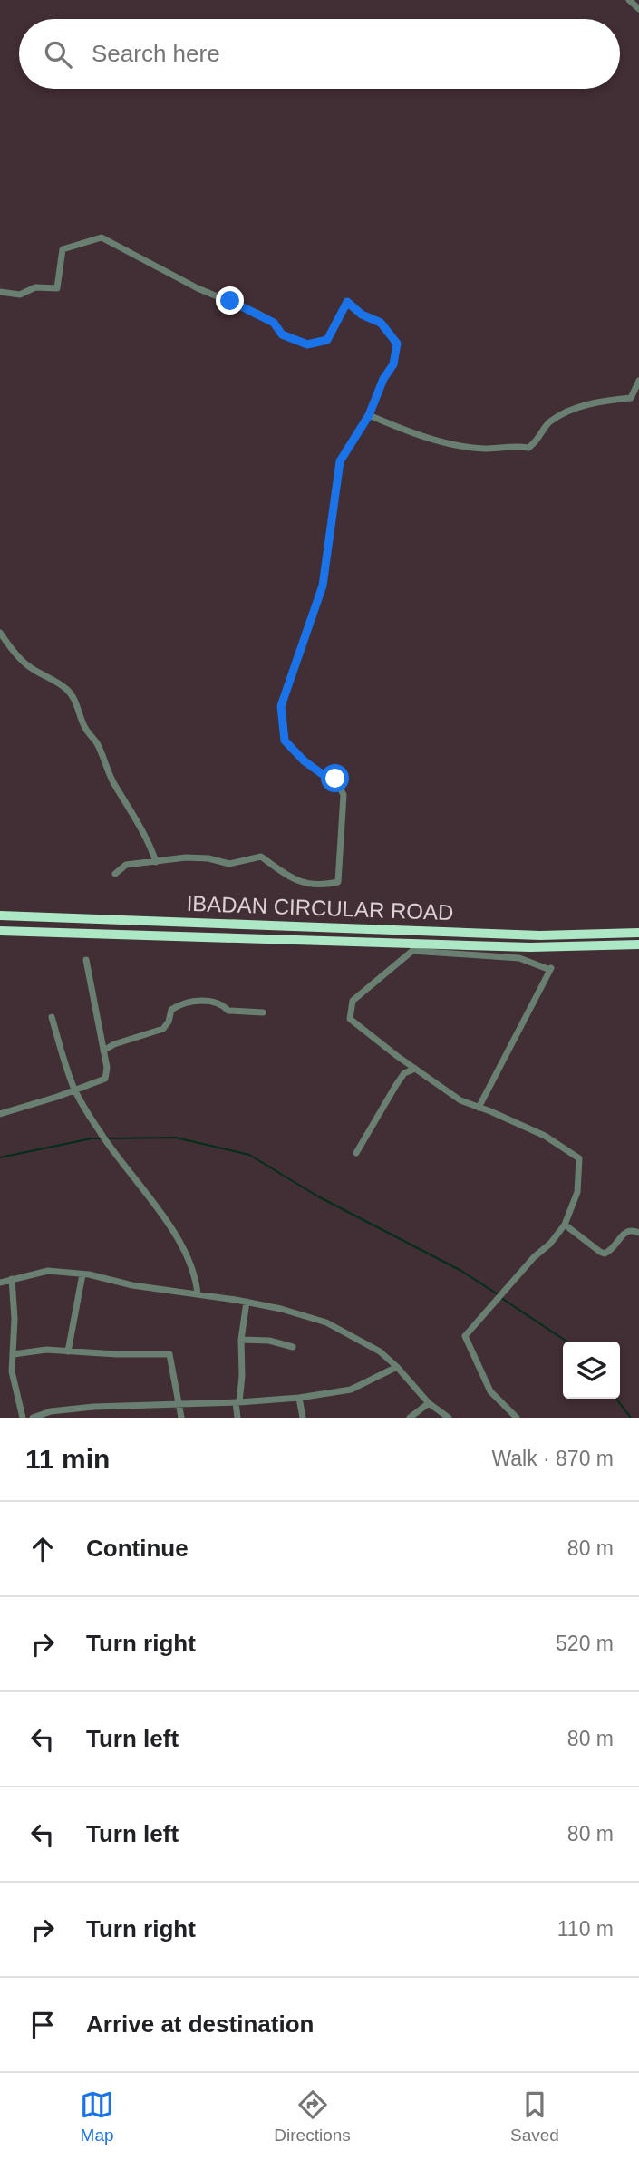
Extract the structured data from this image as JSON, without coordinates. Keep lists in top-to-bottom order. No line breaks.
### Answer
{"streets":{"highway":["IBADAN CIRCULAR ROAD"]},"page":{"search":"Search here","heading":["11 min","Walk · 870 m"],"list":[["Continue","80 m"],["Turn right","520 m"],["Turn left","80 m"],["Turn left","80 m"],["Turn right","110 m"],"Arrive at destination"],"nav":["Map","Directions","Saved"]}}
